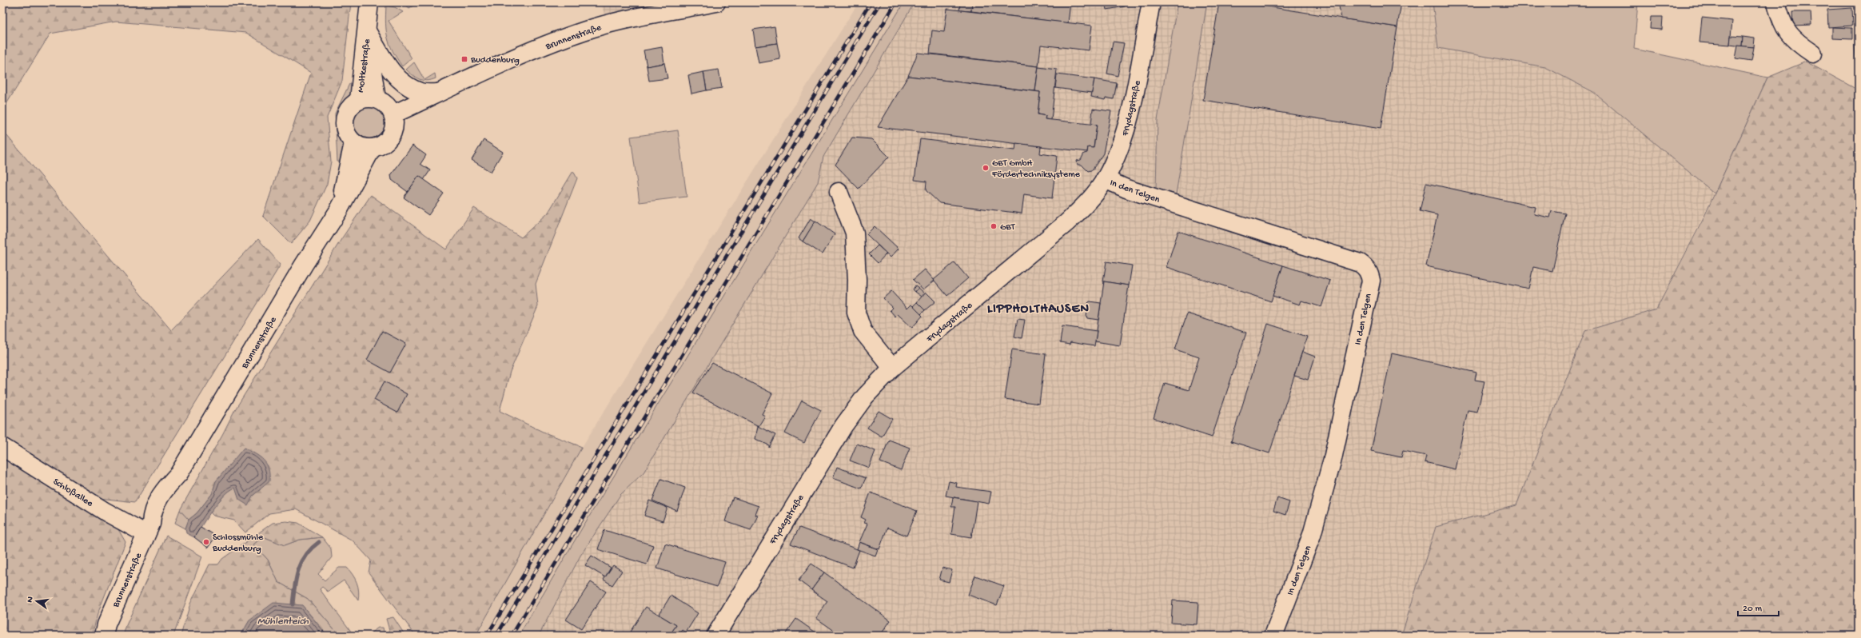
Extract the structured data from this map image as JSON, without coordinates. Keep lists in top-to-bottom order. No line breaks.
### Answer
{"streets":{"street":["Brunnenstraße","Moltkestraße","Frydagstraße","In den Telgen","Schloßallee"]},"crossings":[["Brunnenstraße","Moltkestraße"],["Brunnenstraße","Schloßallee"],["Frydagstraße","In den Telgen"]],"districts":["LIPPHOLTHAUSEN"],"water":["Mühlenteich"],"places":{"transit":["Buddenburg"],"other":["GBT GmbH Fördertechniksysteme","GBT","Schlossmühle Buddenburg"]},"scale_bar":"20 m","north":"left"}
